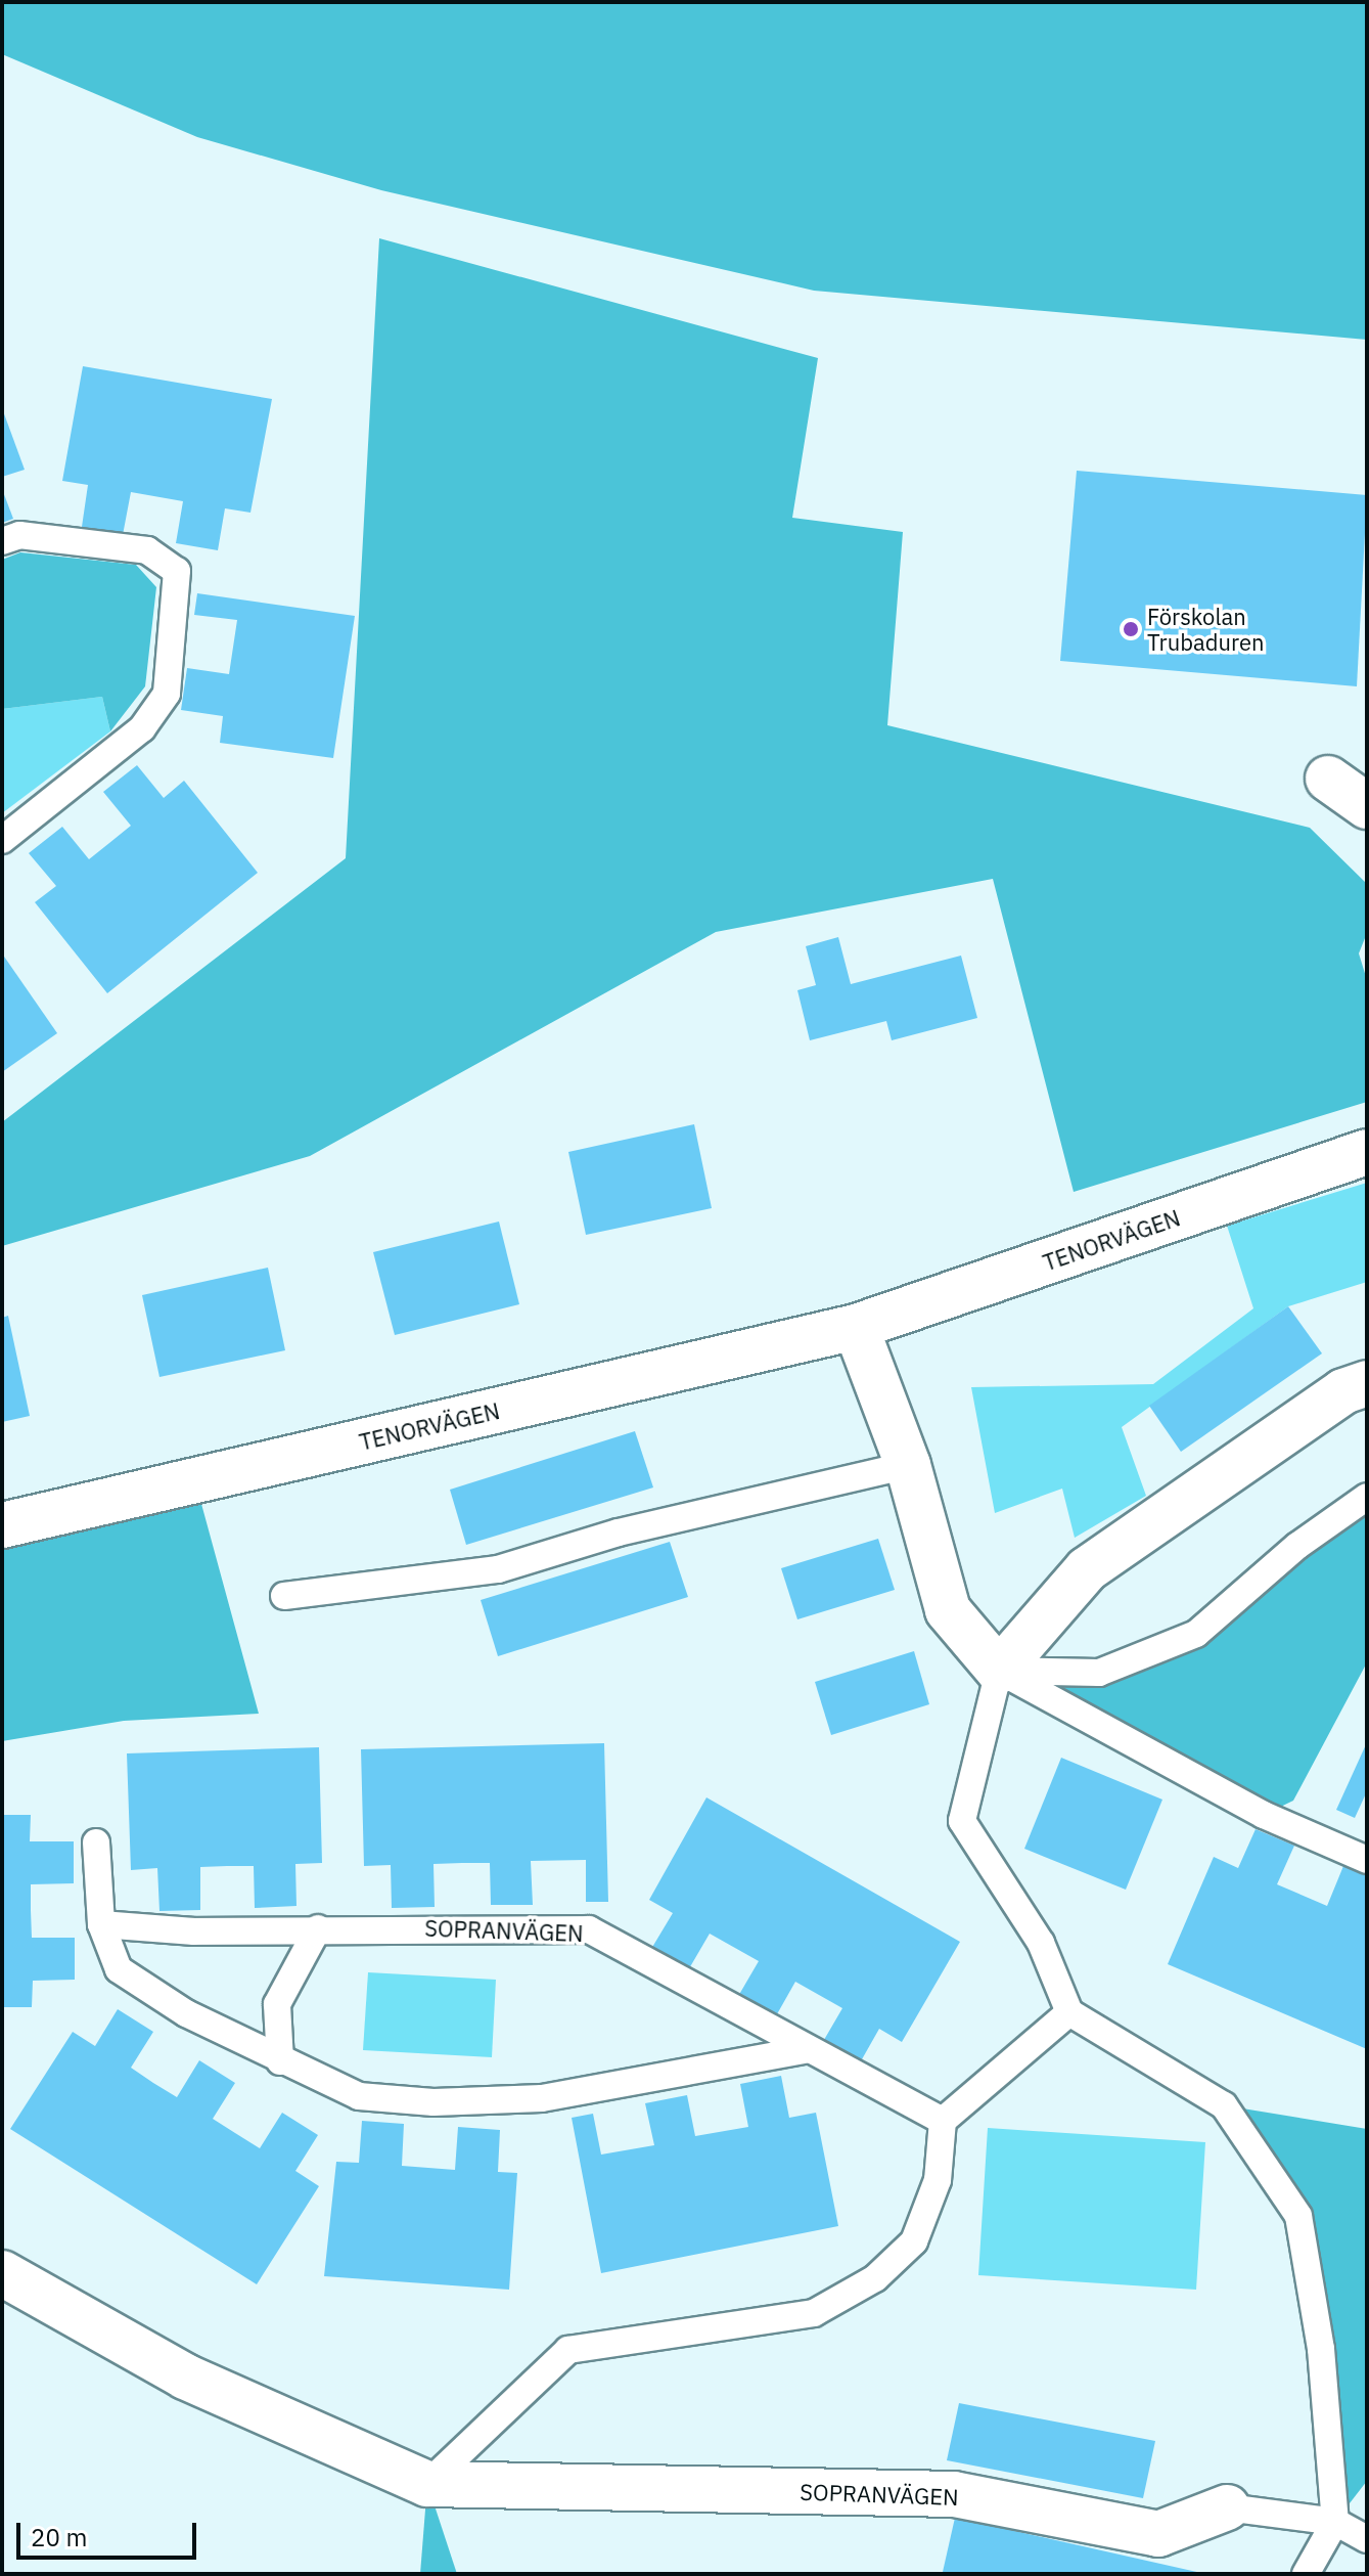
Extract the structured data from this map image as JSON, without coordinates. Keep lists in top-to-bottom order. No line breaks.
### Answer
{"streets":{"street":["TENORVÄGEN","SOPRANVÄGEN"]},"places":["Förskolan Trubaduren"],"scale_bar":"20 m"}
